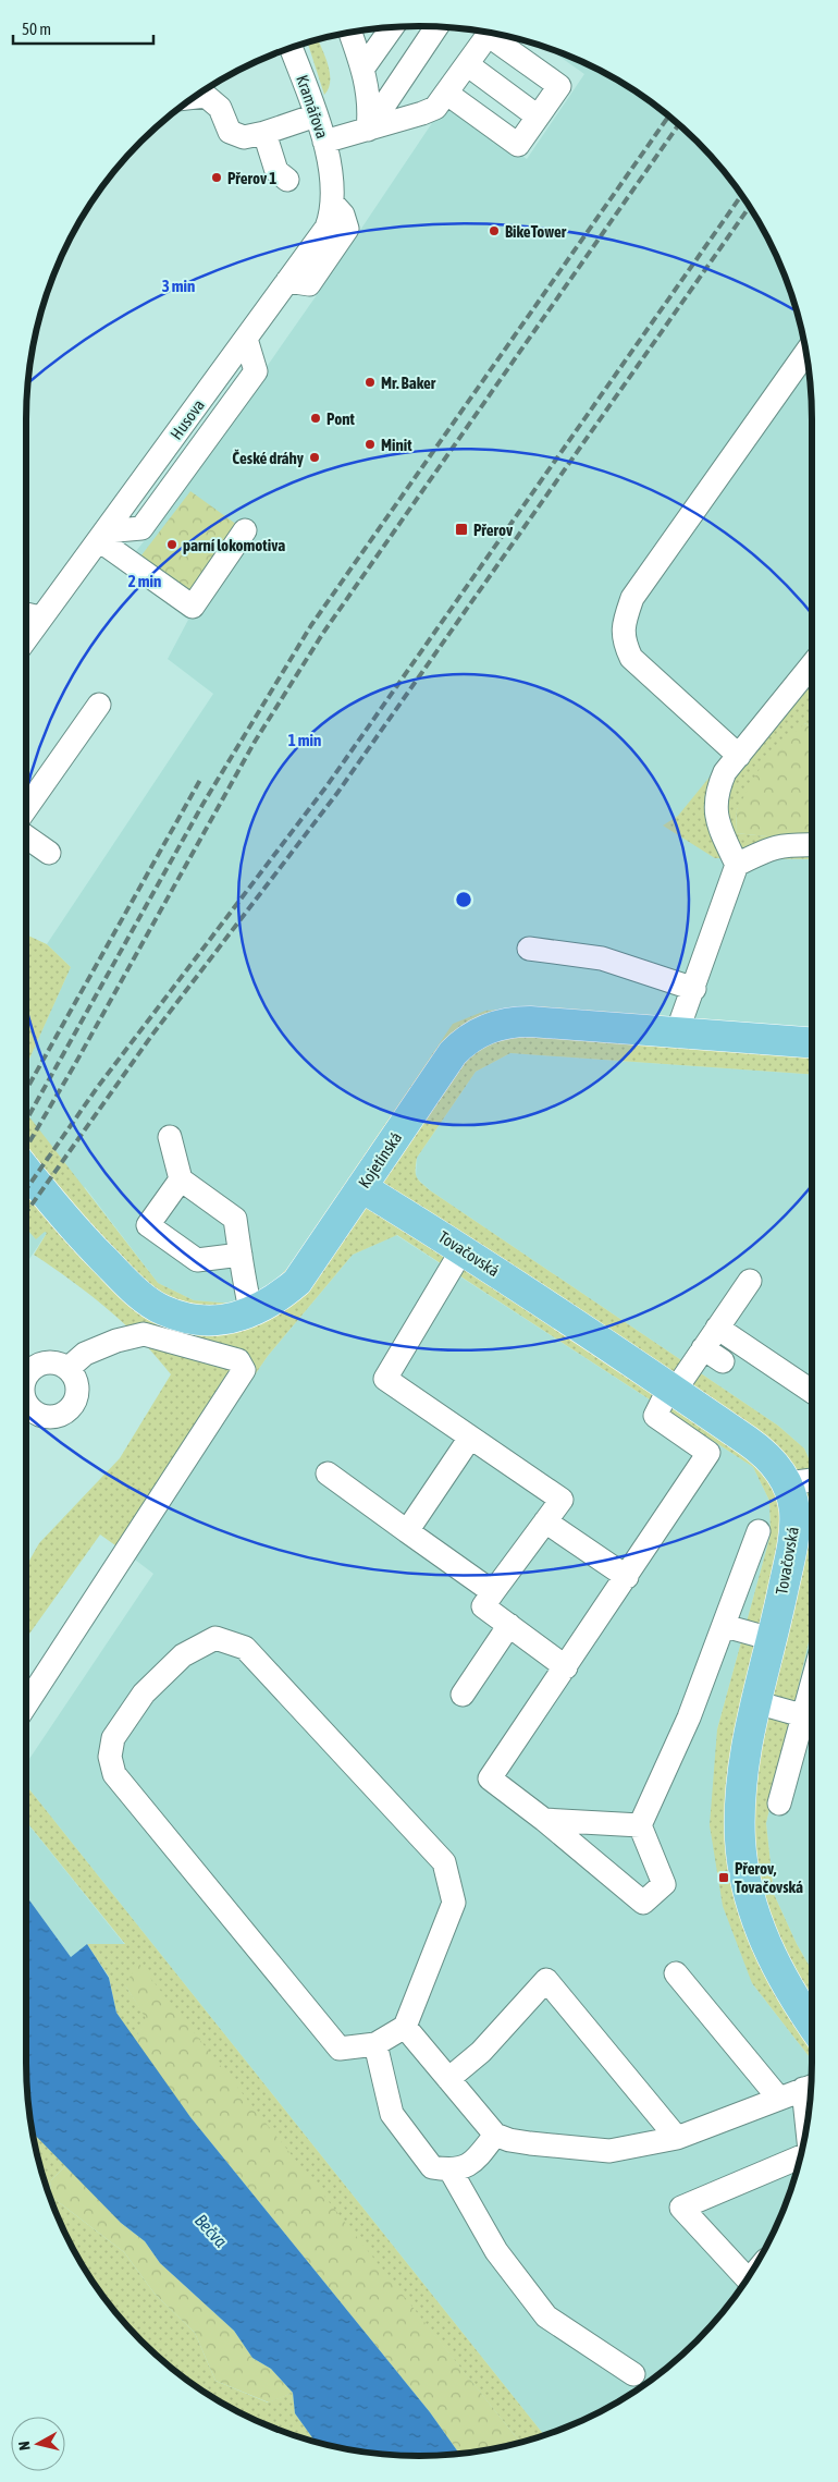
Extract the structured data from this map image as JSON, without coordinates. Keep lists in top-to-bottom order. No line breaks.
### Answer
{"streets":{"main road":["Kojetínská","Tovačovská"],"street":["Kramářova","Husova"]},"crossings":[["Kramářova","Husova"],["Kojetínská","Tovačovská"]],"water":["Bečva"],"places":{"other":["Přerov 1","BikeTower","Mr. Baker","Pont","Minit","České dráhy","parní lokomotiva"],"transit":["Přerov","Přerov, Tovačovská"]},"scale_bar":"50 m","north":"left","rings":["3 min","2 min","1 min"]}
